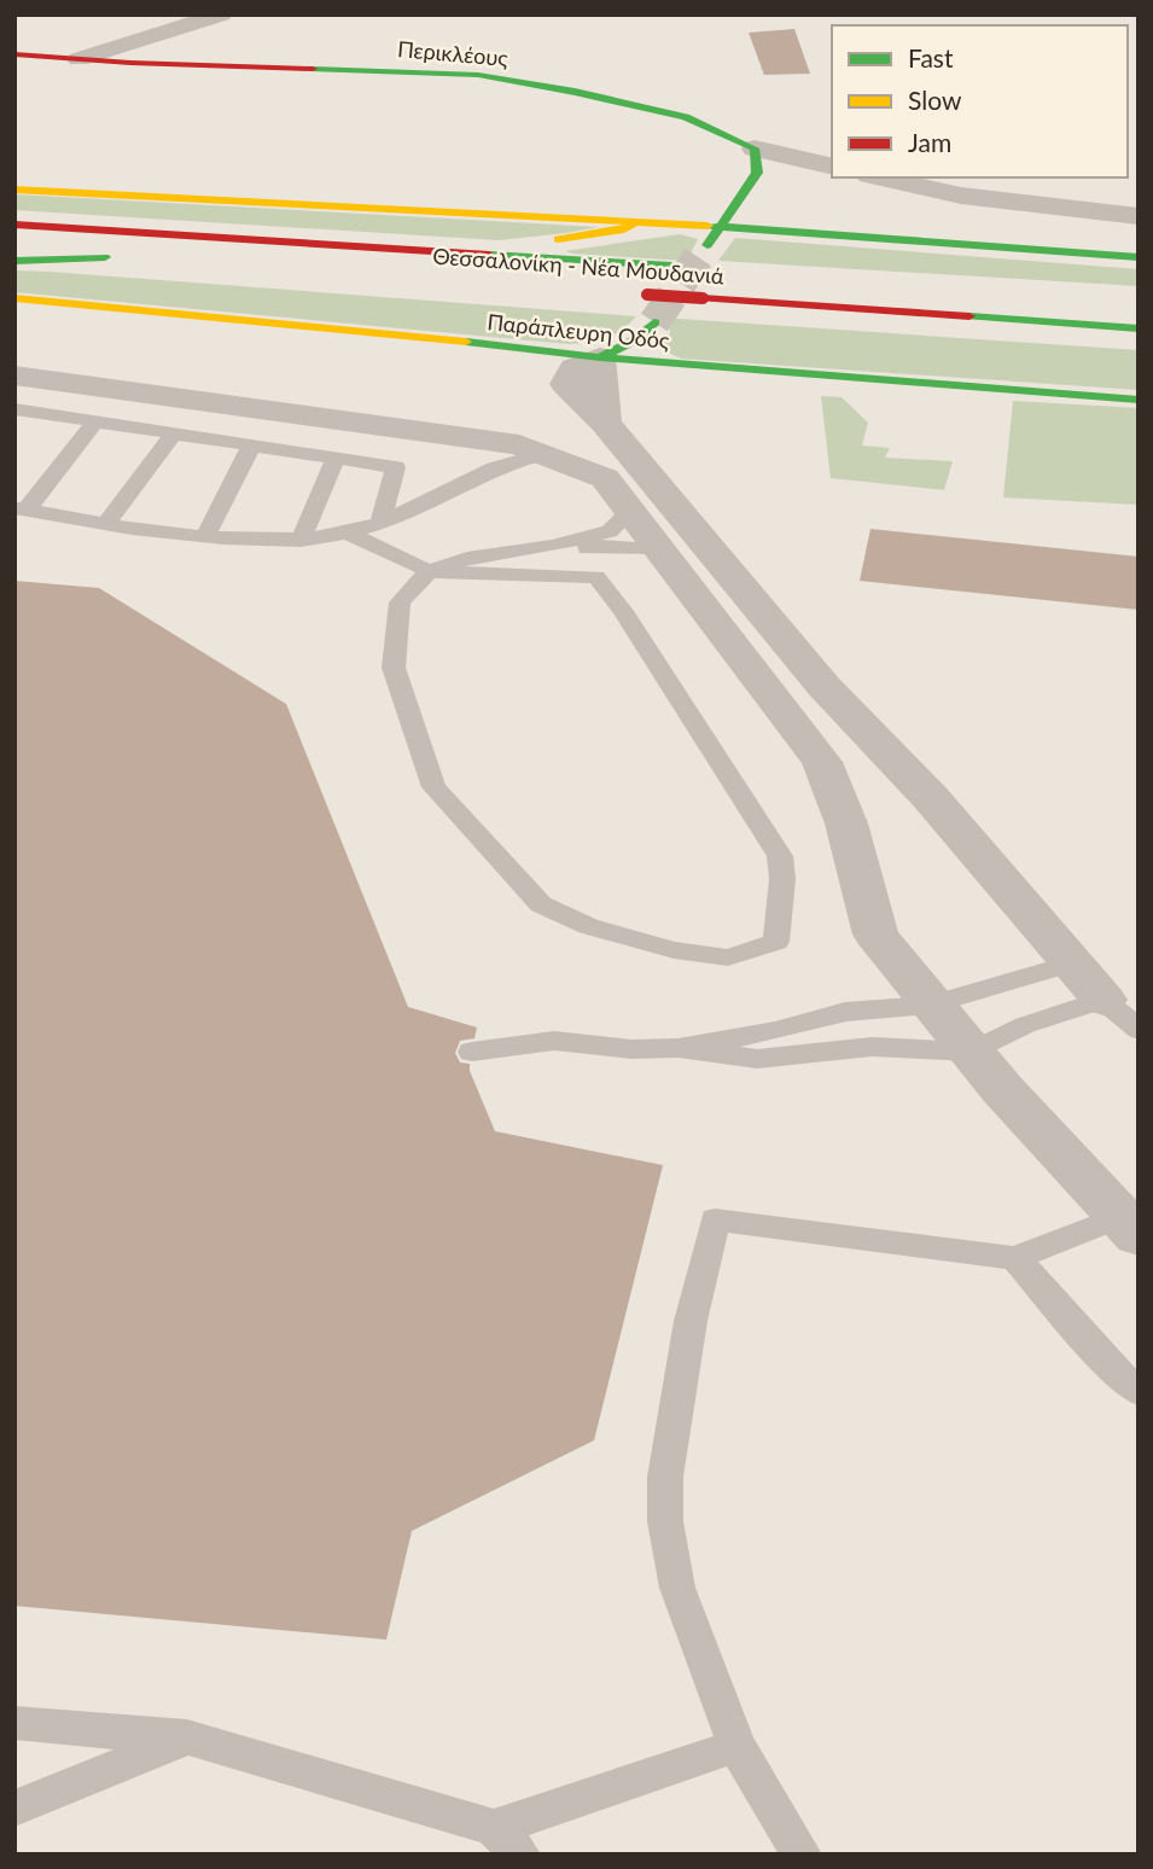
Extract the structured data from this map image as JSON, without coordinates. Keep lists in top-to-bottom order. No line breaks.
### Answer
{"streets":{"main road":["Περικλέους","Θεσσαλονίκη - Νέα Μουδανιά","Παράπλευρη Οδός"]},"legend":["Fast","Slow","Jam"]}
